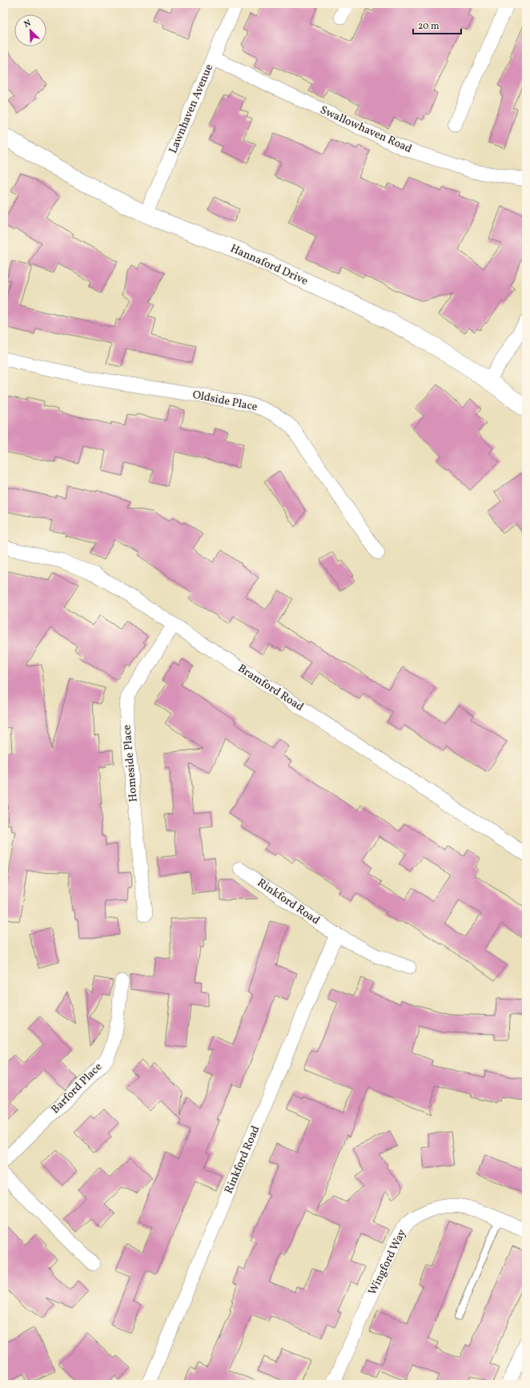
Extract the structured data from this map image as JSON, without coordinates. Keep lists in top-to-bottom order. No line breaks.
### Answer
{"streets":{"street":["Lawnhaven Avenue","Swallowhaven Road","Hannaford Drive","Oldside Place","Bramford Road","Homeside Place","Rinkford Road","Barford Place","Wingford Way"]},"crossings":[["Lawnhaven Avenue","Swallowhaven Road"],["Lawnhaven Avenue","Hannaford Drive"],["Bramford Road","Homeside Place"]],"scale_bar":"20 m","north":"top left"}
